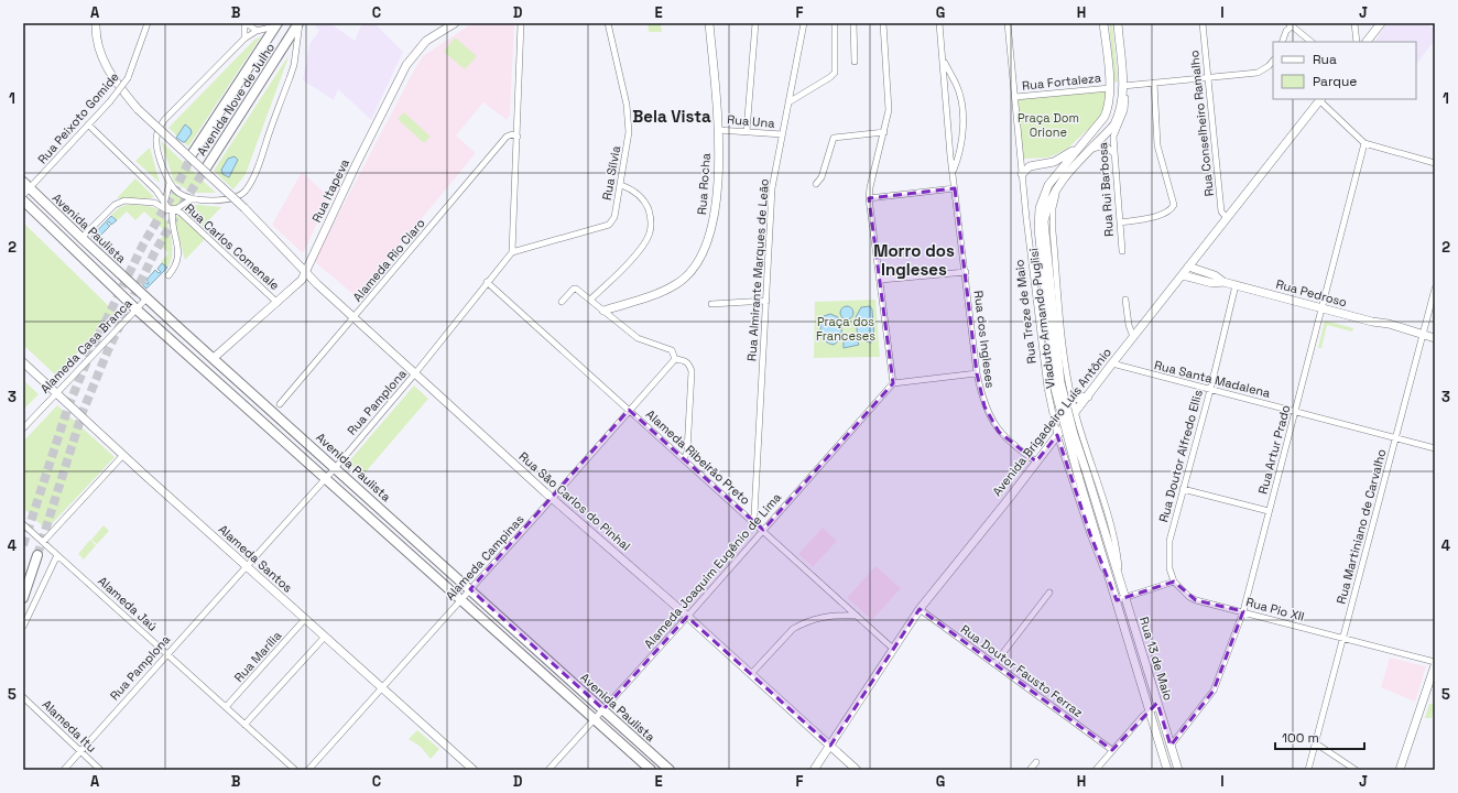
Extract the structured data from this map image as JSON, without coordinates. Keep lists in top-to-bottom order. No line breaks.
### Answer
{"streets":{"main road":["Avenida Nove de Julho","Rua Rocha","Rua Rui Barbosa","Rua Itapeva","Avenida Paulista","Rua Pedroso","Viaduto Armando Puglisi","Avenida Brigadeiro Luís Antônio","Rua São Carlos do Pinhal","Alameda Santos","Rua 13 de Maio"],"street":["Rua Fortaleza","Rua Peixoto Gomide","Rua Una","Rua Conselheiro Ramalho","Rua Sílvia","Rua Carlos Comenale","Alameda Rio Claro","Rua Almirante Marques de Leão","Rua Treze de Maio","Rua dos Ingleses","Alameda Casa Branca","Rua Santa Madalena","Rua Pamplona","Rua Artur Prado","Rua Doutor Alfredo Ellis","Alameda Ribeirão Preto","Rua Martiniano de Carvalho","Alameda Campinas","Alameda Joaquim Eugênio de Lima","Alameda Jaú","Rua Pio XII","Rua Marília","Rua Doutor Fausto Ferraz","Alameda Itu"]},"crossings":[["Rua Fortaleza","Rua Treze de Maio"],["Rua Peixoto Gomide","Avenida Paulista"],["Rua Una","Rua Rocha"],["Rua Una","Rua Almirante Marques de Leão"],["Rua Conselheiro Ramalho","Avenida Brigadeiro Luís Antônio"],["Rua Sílvia","Rua Pamplona"],["Rua Itapeva","Avenida Paulista"],["Rua Itapeva","Rua Carlos Comenale"],["Rua Itapeva","Rua São Carlos do Pinhal"],["Avenida Paulista","Alameda Casa Branca"],["Avenida Paulista","Rua Pamplona"],["Avenida Paulista","Alameda Campinas"],["Avenida Paulista","Alameda Joaquim Eugênio de Lima"],["Alameda Rio Claro","Rua São Carlos do Pinhal"],["Rua Almirante Marques de Leão","Alameda Ribeirão Preto"],["Rua Pedroso","Avenida Brigadeiro Luís Antônio"],["Rua Pedroso","Rua Artur Prado"],["Rua Pedroso","Rua Doutor Alfredo Ellis"],["Rua Pedroso","Rua Martiniano de Carvalho"],["Rua Treze de Maio","Avenida Brigadeiro Luís Antônio"],["Rua Treze de Maio","Rua 13 de Maio"],["Viaduto Armando Puglisi","Rua 13 de Maio"],["Rua dos Ingleses","Avenida Brigadeiro Luís Antônio"],["Alameda Casa Branca","Alameda Santos"],["Rua Santa Madalena","Avenida Brigadeiro Luís Antônio"],["Rua Santa Madalena","Rua Artur Prado"],["Rua Santa Madalena","Rua Doutor Alfredo Ellis"],["Rua Santa Madalena","Rua Martiniano de Carvalho"],["Rua Pamplona","Alameda Ribeirão Preto"],["Rua Pamplona","Rua São Carlos do Pinhal"],["Rua Pamplona","Alameda Santos"],["Rua Pamplona","Alameda Jaú"],["Rua Pamplona","Alameda Itu"],["Avenida Brigadeiro Luís Antônio","Alameda Ribeirão Preto"],["Avenida Brigadeiro Luís Antônio","Rua São Carlos do Pinhal"],["Avenida Brigadeiro Luís Antônio","Rua Doutor Fausto Ferraz"],["Rua Artur Prado","Rua Pio XII"],["Rua Artur Prado","Rua 13 de Maio"],["Rua Doutor Alfredo Ellis","Rua Pio XII"],["Alameda Ribeirão Preto","Alameda Campinas"],["Alameda Ribeirão Preto","Alameda Joaquim Eugênio de Lima"],["Rua São Carlos do Pinhal","Alameda Campinas"],["Rua São Carlos do Pinhal","Alameda Joaquim Eugênio de Lima"],["Rua Martiniano de Carvalho","Rua Pio XII"],["Alameda Campinas","Alameda Santos"],["Alameda Santos","Rua Marília"],["Alameda Jaú","Rua Marília"]],"districts":["Bela Vista","Morro dos Ingleses"],"parks":["Praça Dom Orione","Praça dos Franceses"],"legend":["Rua","Parque"],"scale_bar":"100 m","grid":{"columns":["A","B","C","D","E","F","G","H","I","J"],"rows":["1","2","3","4","5"]}}
